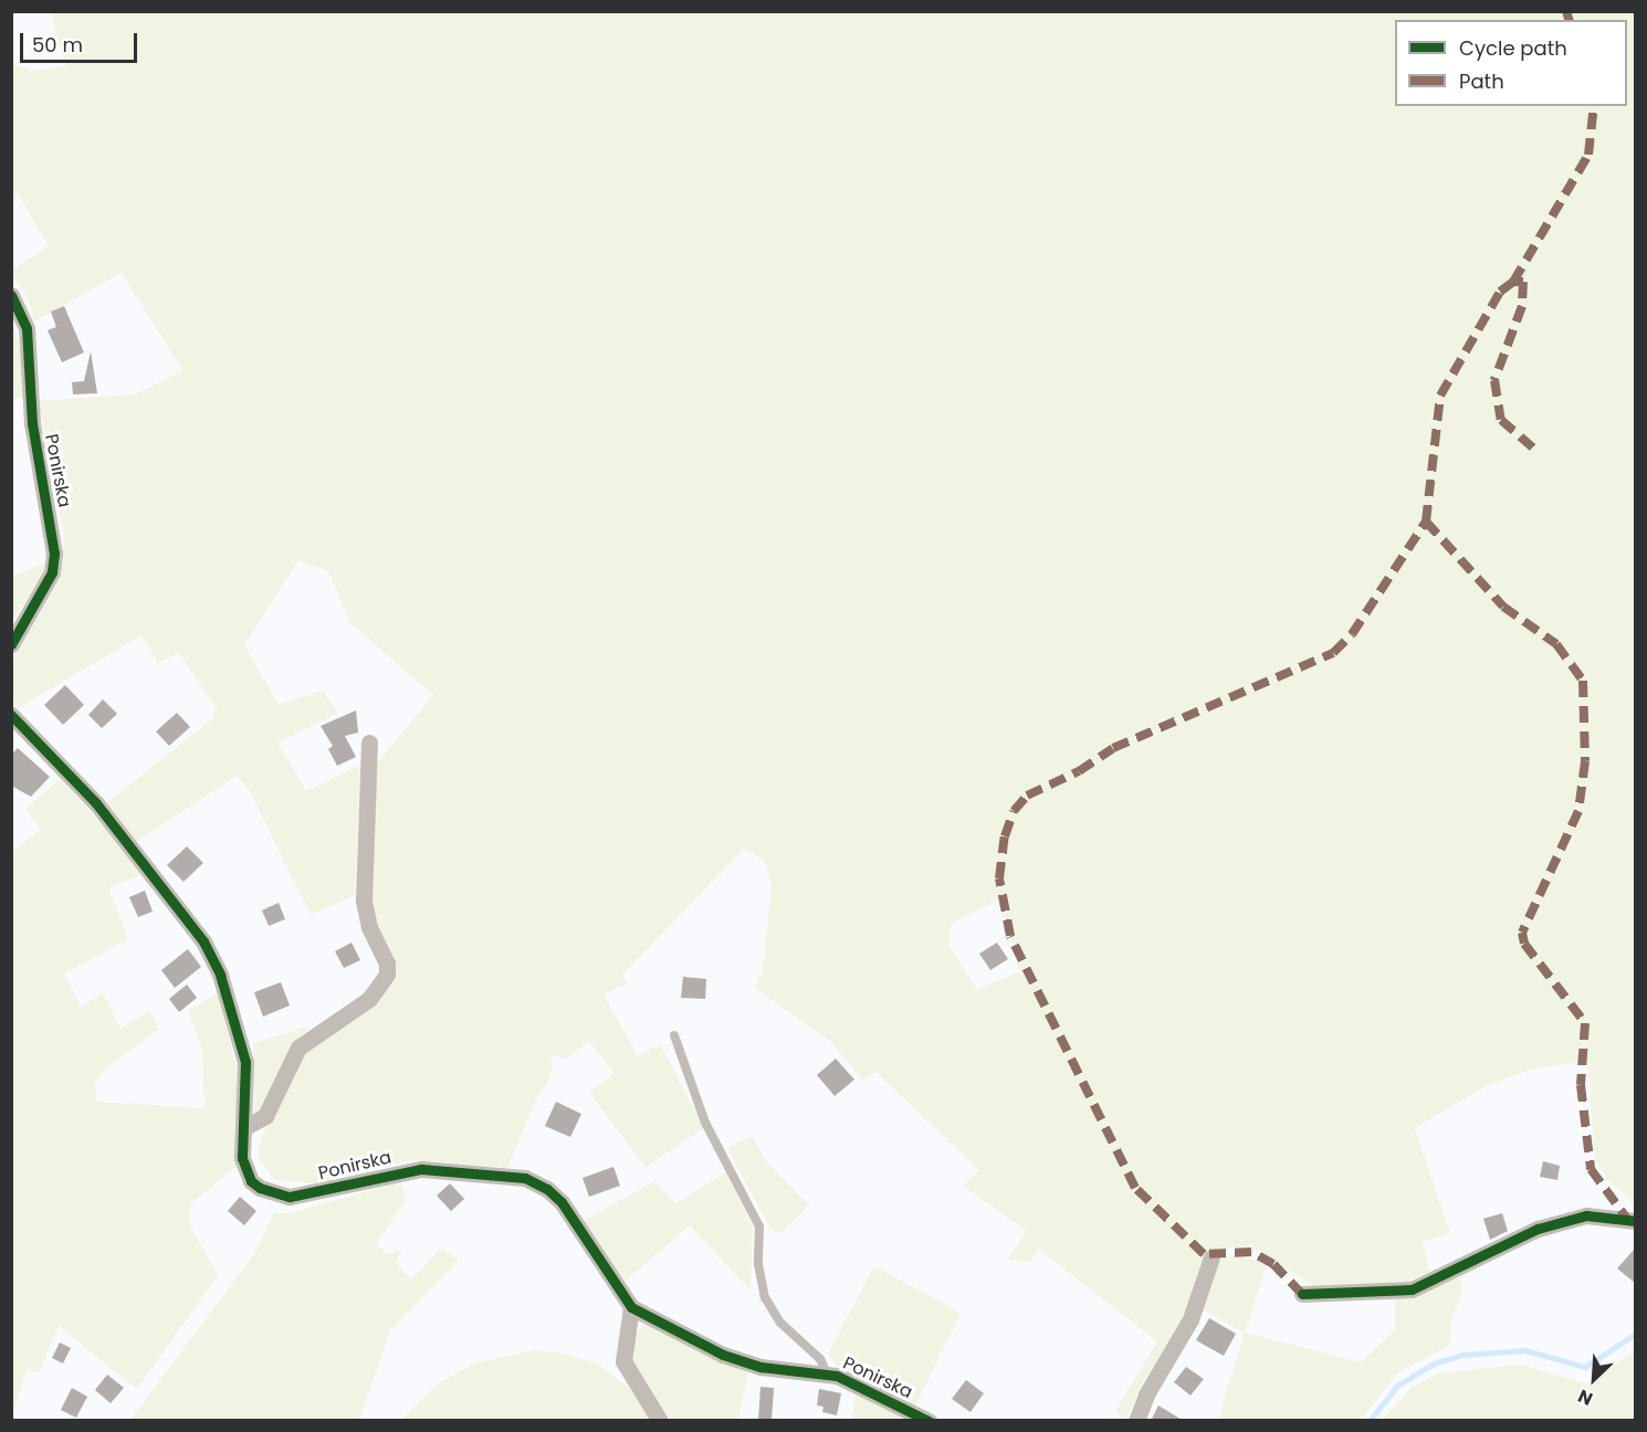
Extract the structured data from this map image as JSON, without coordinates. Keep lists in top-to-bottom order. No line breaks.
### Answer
{"streets":{"street":["Ponirska"]},"legend":["Cycle path","Path"],"scale_bar":"50 m","north":"bottom left"}
